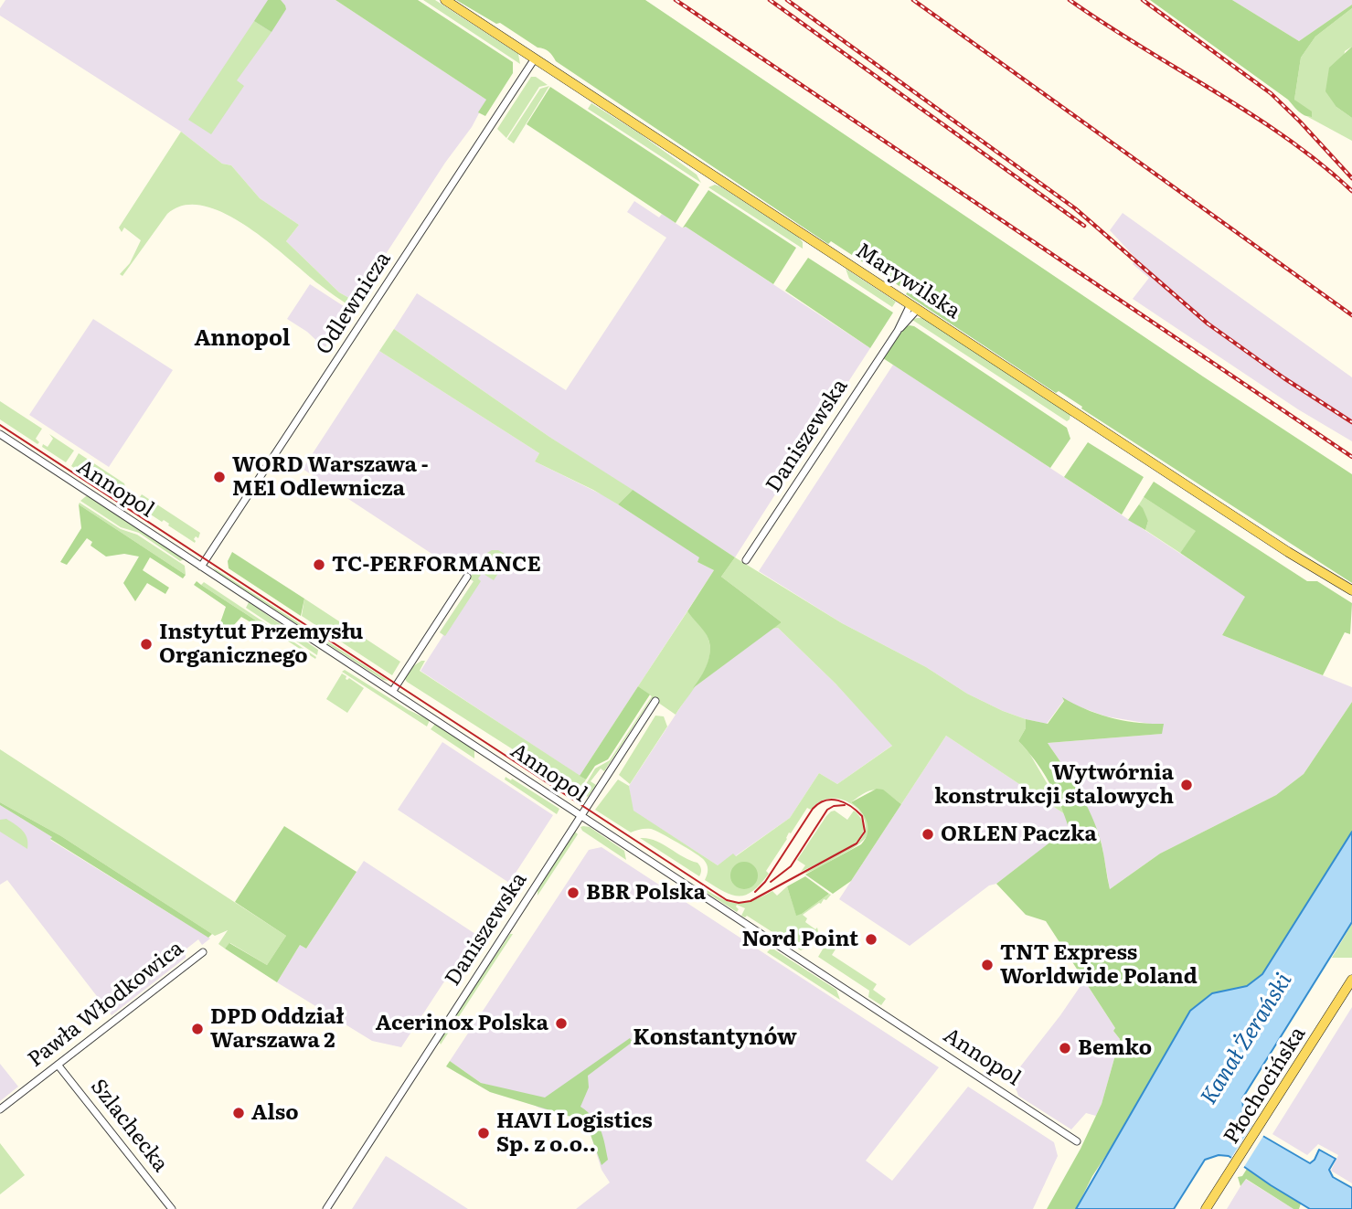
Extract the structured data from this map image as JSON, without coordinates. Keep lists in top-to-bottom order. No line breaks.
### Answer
{"streets":{"main road":["Marywilska","Płochocińska"],"street":["Odlewnicza","Daniszewska","Annopol","Pawła Włodkowica","Szlachecka"]},"crossings":[["Marywilska","Odlewnicza"],["Marywilska","Daniszewska"],["Odlewnicza","Annopol"],["Daniszewska","Annopol"],["Pawła Włodkowica","Szlachecka"]],"districts":["Annopol","Konstantynów"],"water":["Kanał Żerański"],"places":["WORD Warszawa - ME1 Odlewnicza","TC-PERFORMANCE","Instytut Przemysłu Organicznego","Wytwórnia konstrukcji stalowych","ORLEN Paczka","BBR Polska","Nord Point","TNT Express Worldwide Poland","Acerinox Polska","DPD Oddział Warszawa 2","Bemko","Also","HAVI Logistics Sp. z o.o.."]}
